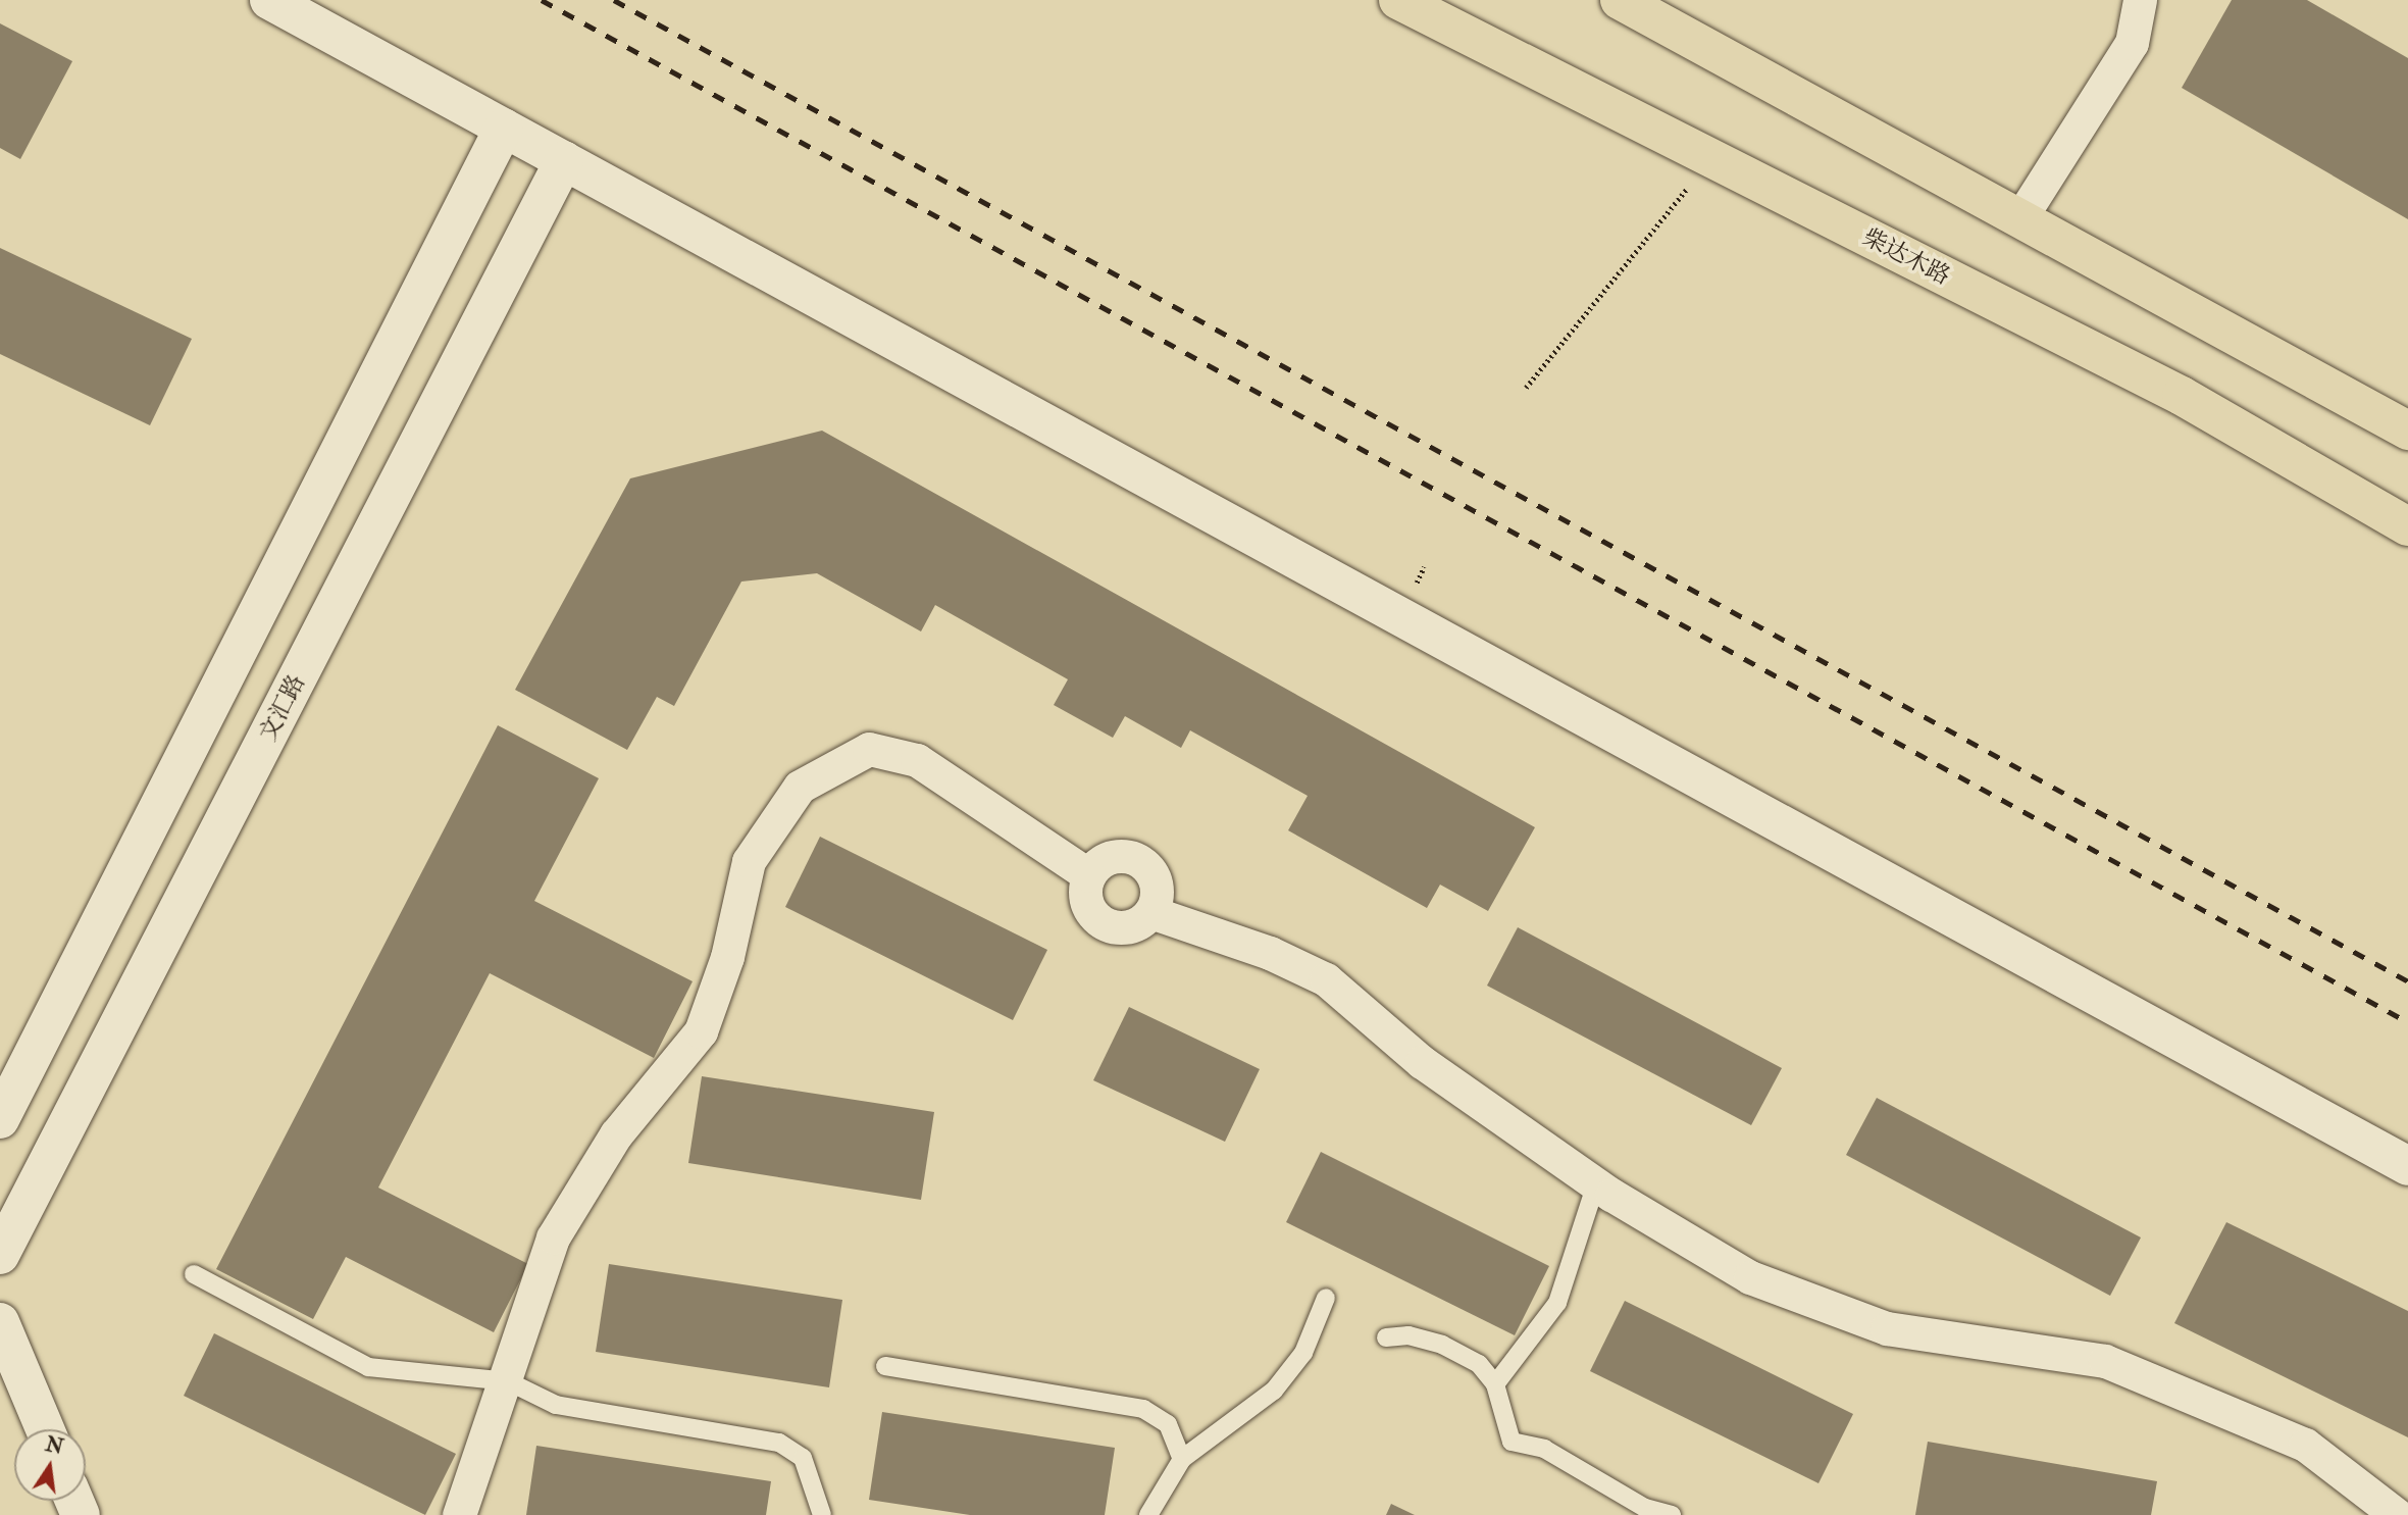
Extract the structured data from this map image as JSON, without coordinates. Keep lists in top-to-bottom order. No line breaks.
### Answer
{"streets":{"highway":["柴达木路"],"street":["文汇路"]},"north":"top"}
